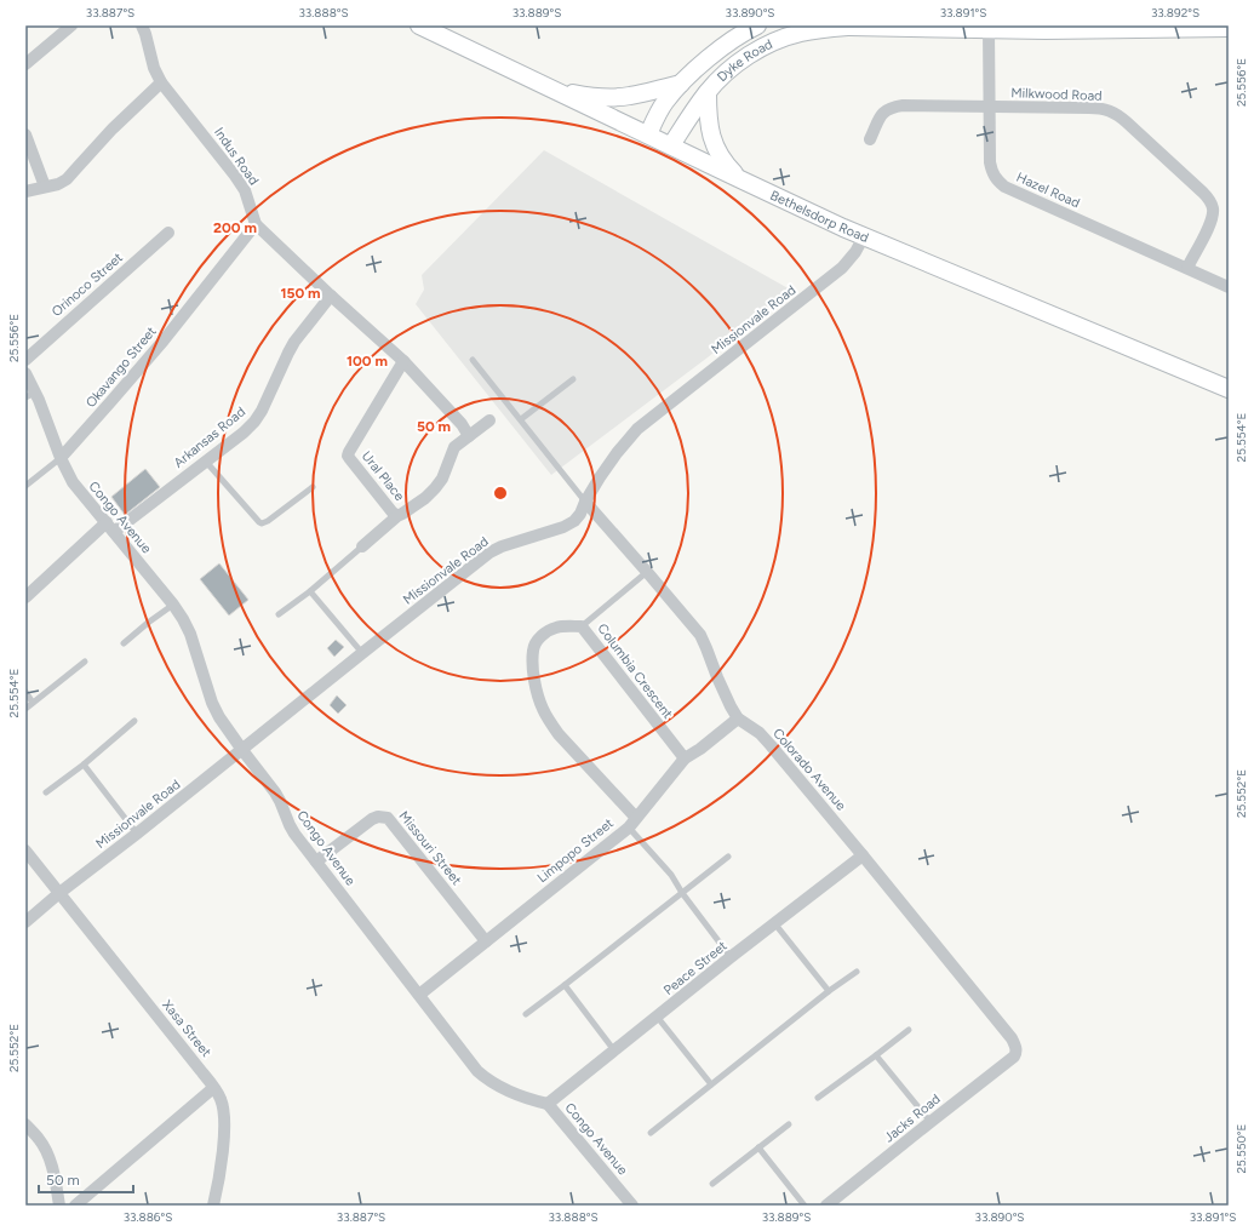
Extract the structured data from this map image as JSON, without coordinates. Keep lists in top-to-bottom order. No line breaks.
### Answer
{"streets":{"main road":["Dyke Road","Bethelsdorp Road"],"street":["Milkwood Road","Indus Road","Hazel Road","Orinoco Street","Missionvale Road","Okavango Street","Arkansas Road","Ural Place","Congo Avenue","Columbia Crescent","Colorado Avenue","Missouri Street","Limpopo Street","Peace Street","Xasa Street","Jacks Road"]},"crossings":[["Dyke Road","Hazel Road"],["Dyke Road","Bethelsdorp Road"],["Milkwood Road","Hazel Road"],["Indus Road","Okavango Street"],["Indus Road","Arkansas Road"],["Indus Road","Ural Place"],["Bethelsdorp Road","Missionvale Road"],["Missionvale Road","Congo Avenue"],["Missionvale Road","Colorado Avenue"],["Missionvale Road","Xasa Street"],["Okavango Street","Congo Avenue"],["Arkansas Road","Congo Avenue"],["Congo Avenue","Missouri Street"],["Congo Avenue","Limpopo Street"],["Congo Avenue","Peace Street"],["Columbia Crescent","Limpopo Street"],["Colorado Avenue","Limpopo Street"],["Colorado Avenue","Peace Street"],["Colorado Avenue","Jacks Road"],["Missouri Street","Limpopo Street"]],"scale_bar":"50 m","coordinates":["33.887°S","33.888°S","33.889°S","33.890°S","33.891°S","33.892°S","25.556°E","25.554°E","25.552°E","25.550°E","33.886°S"],"rings":["200 m","150 m","100 m","50 m"]}
